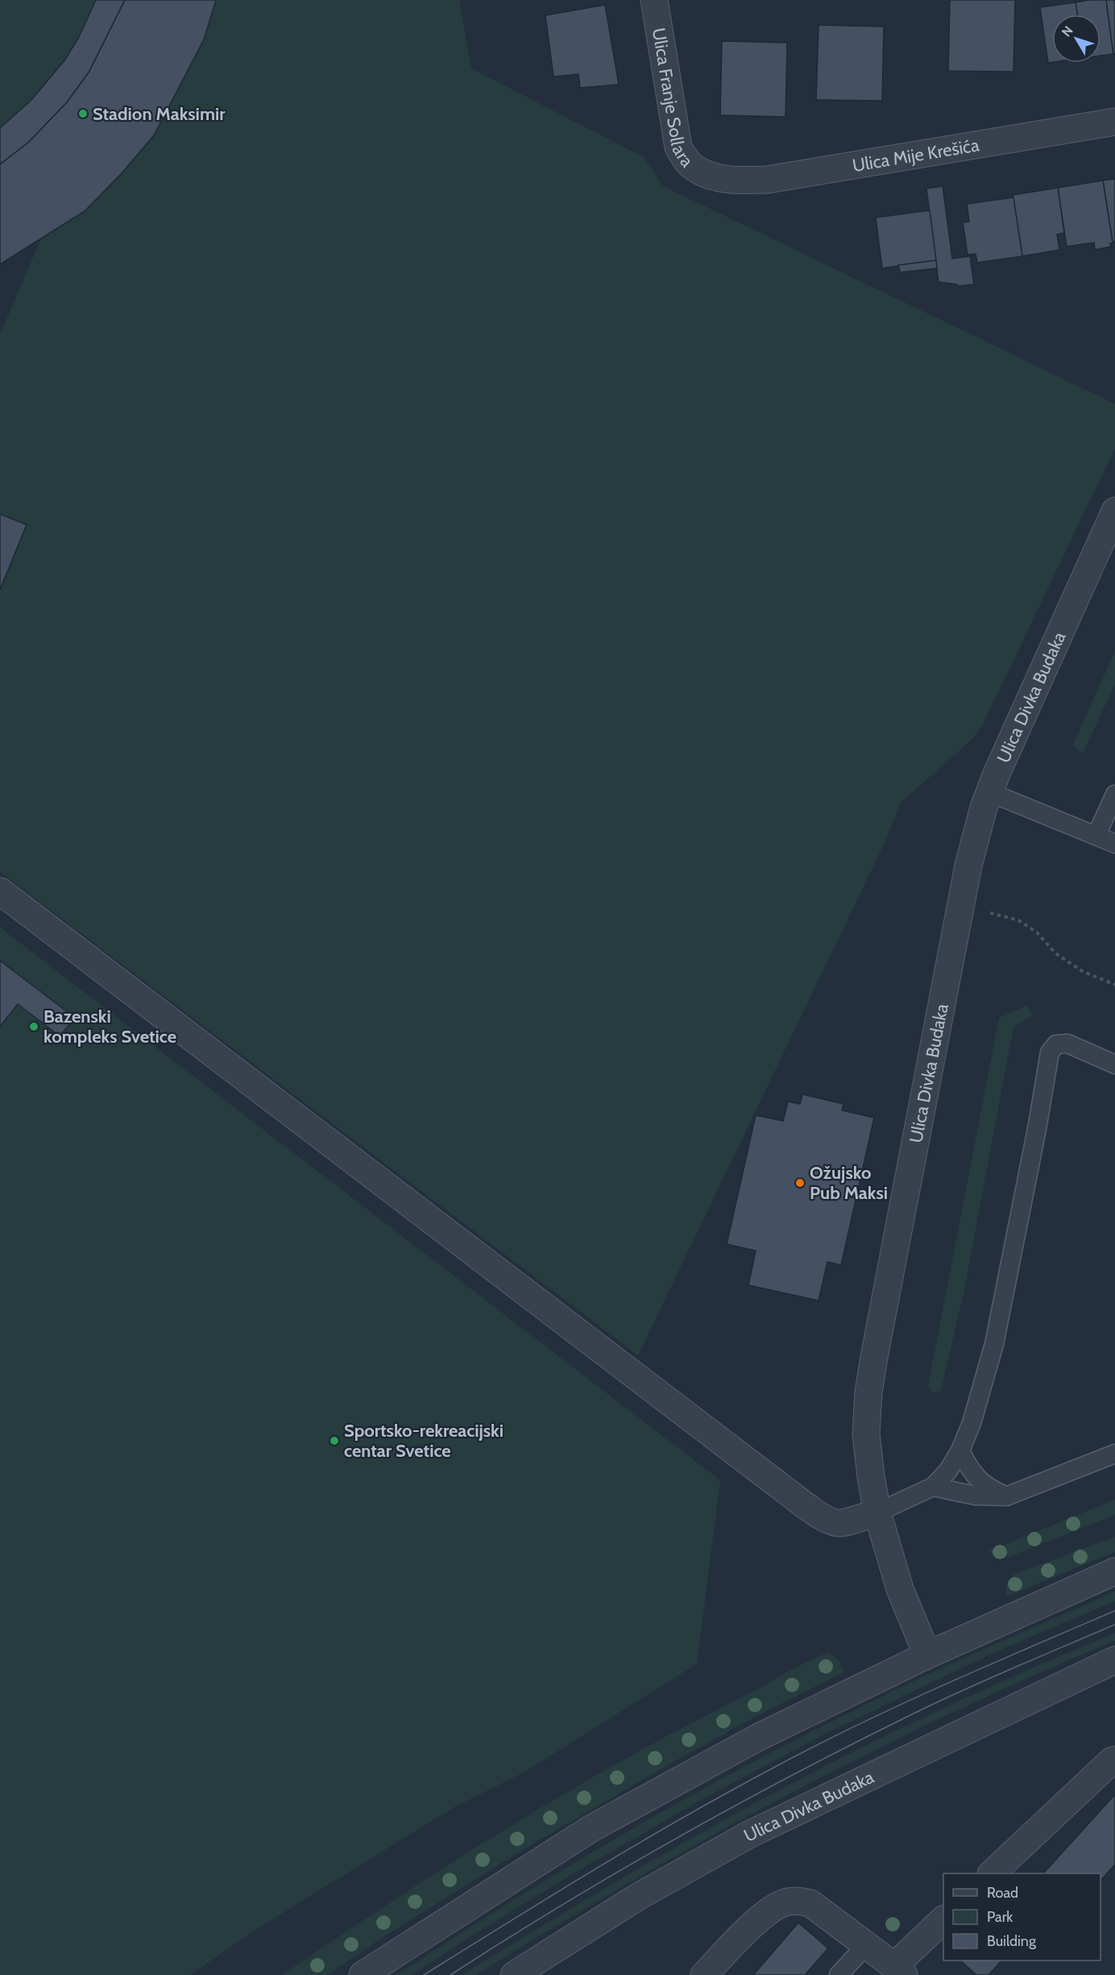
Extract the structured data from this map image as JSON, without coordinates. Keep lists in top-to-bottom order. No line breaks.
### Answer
{"streets":{"street":["Ulica Franje Sollara","Ulica Mije Krešića","Ulica Divka Budaka"]},"crossings":[["Ulica Franje Sollara","Ulica Mije Krešića"]],"places":["Stadion Maksimir","Bazenski kompleks Svetice","Ožujsko Pub Maksi","Sportsko-rekreacijski centar Svetice"],"legend":["Road","Park","Building"],"north":"top left"}
